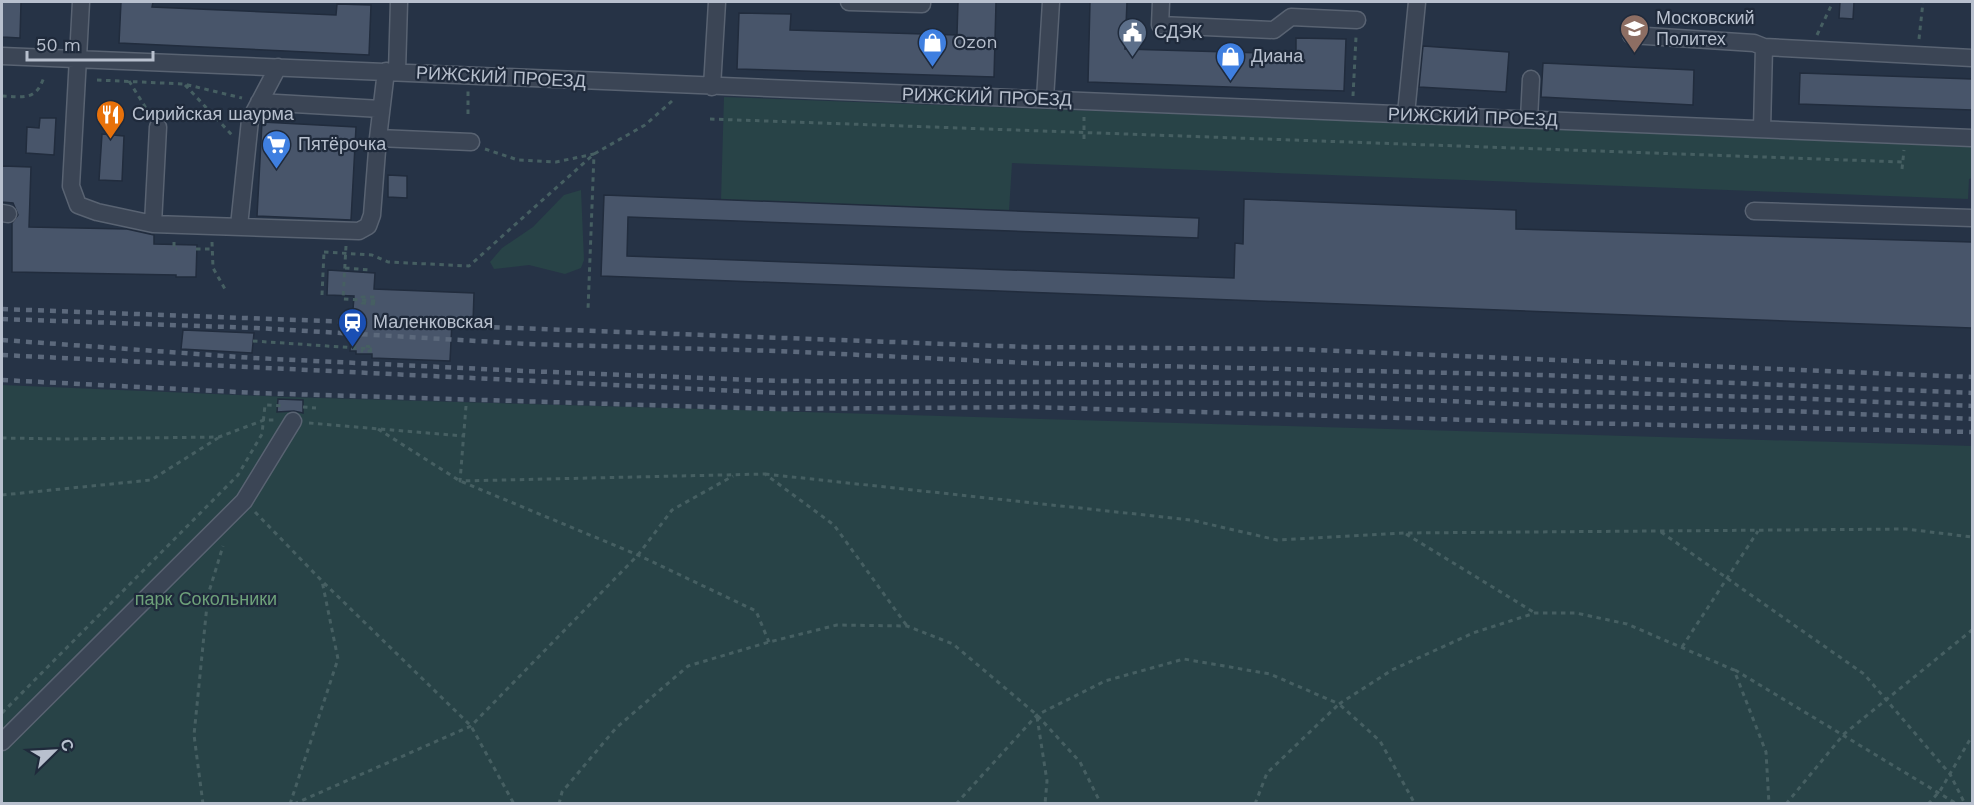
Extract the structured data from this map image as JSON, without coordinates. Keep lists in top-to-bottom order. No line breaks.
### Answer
{"streets":{"street":["РИЖСКИЙ ПРОЕЗД"]},"parks":["парк Сокольники"],"places":{"school or university":["Московский Политех"],"public building":["СДЭК"],"shop":["Ozon","Диана"],"restaurant":["Сирийская шаурма"],"supermarket":["Пятёрочка"],"station":["Маленковская"]},"scale_bar":"50 m","north":"top right"}
